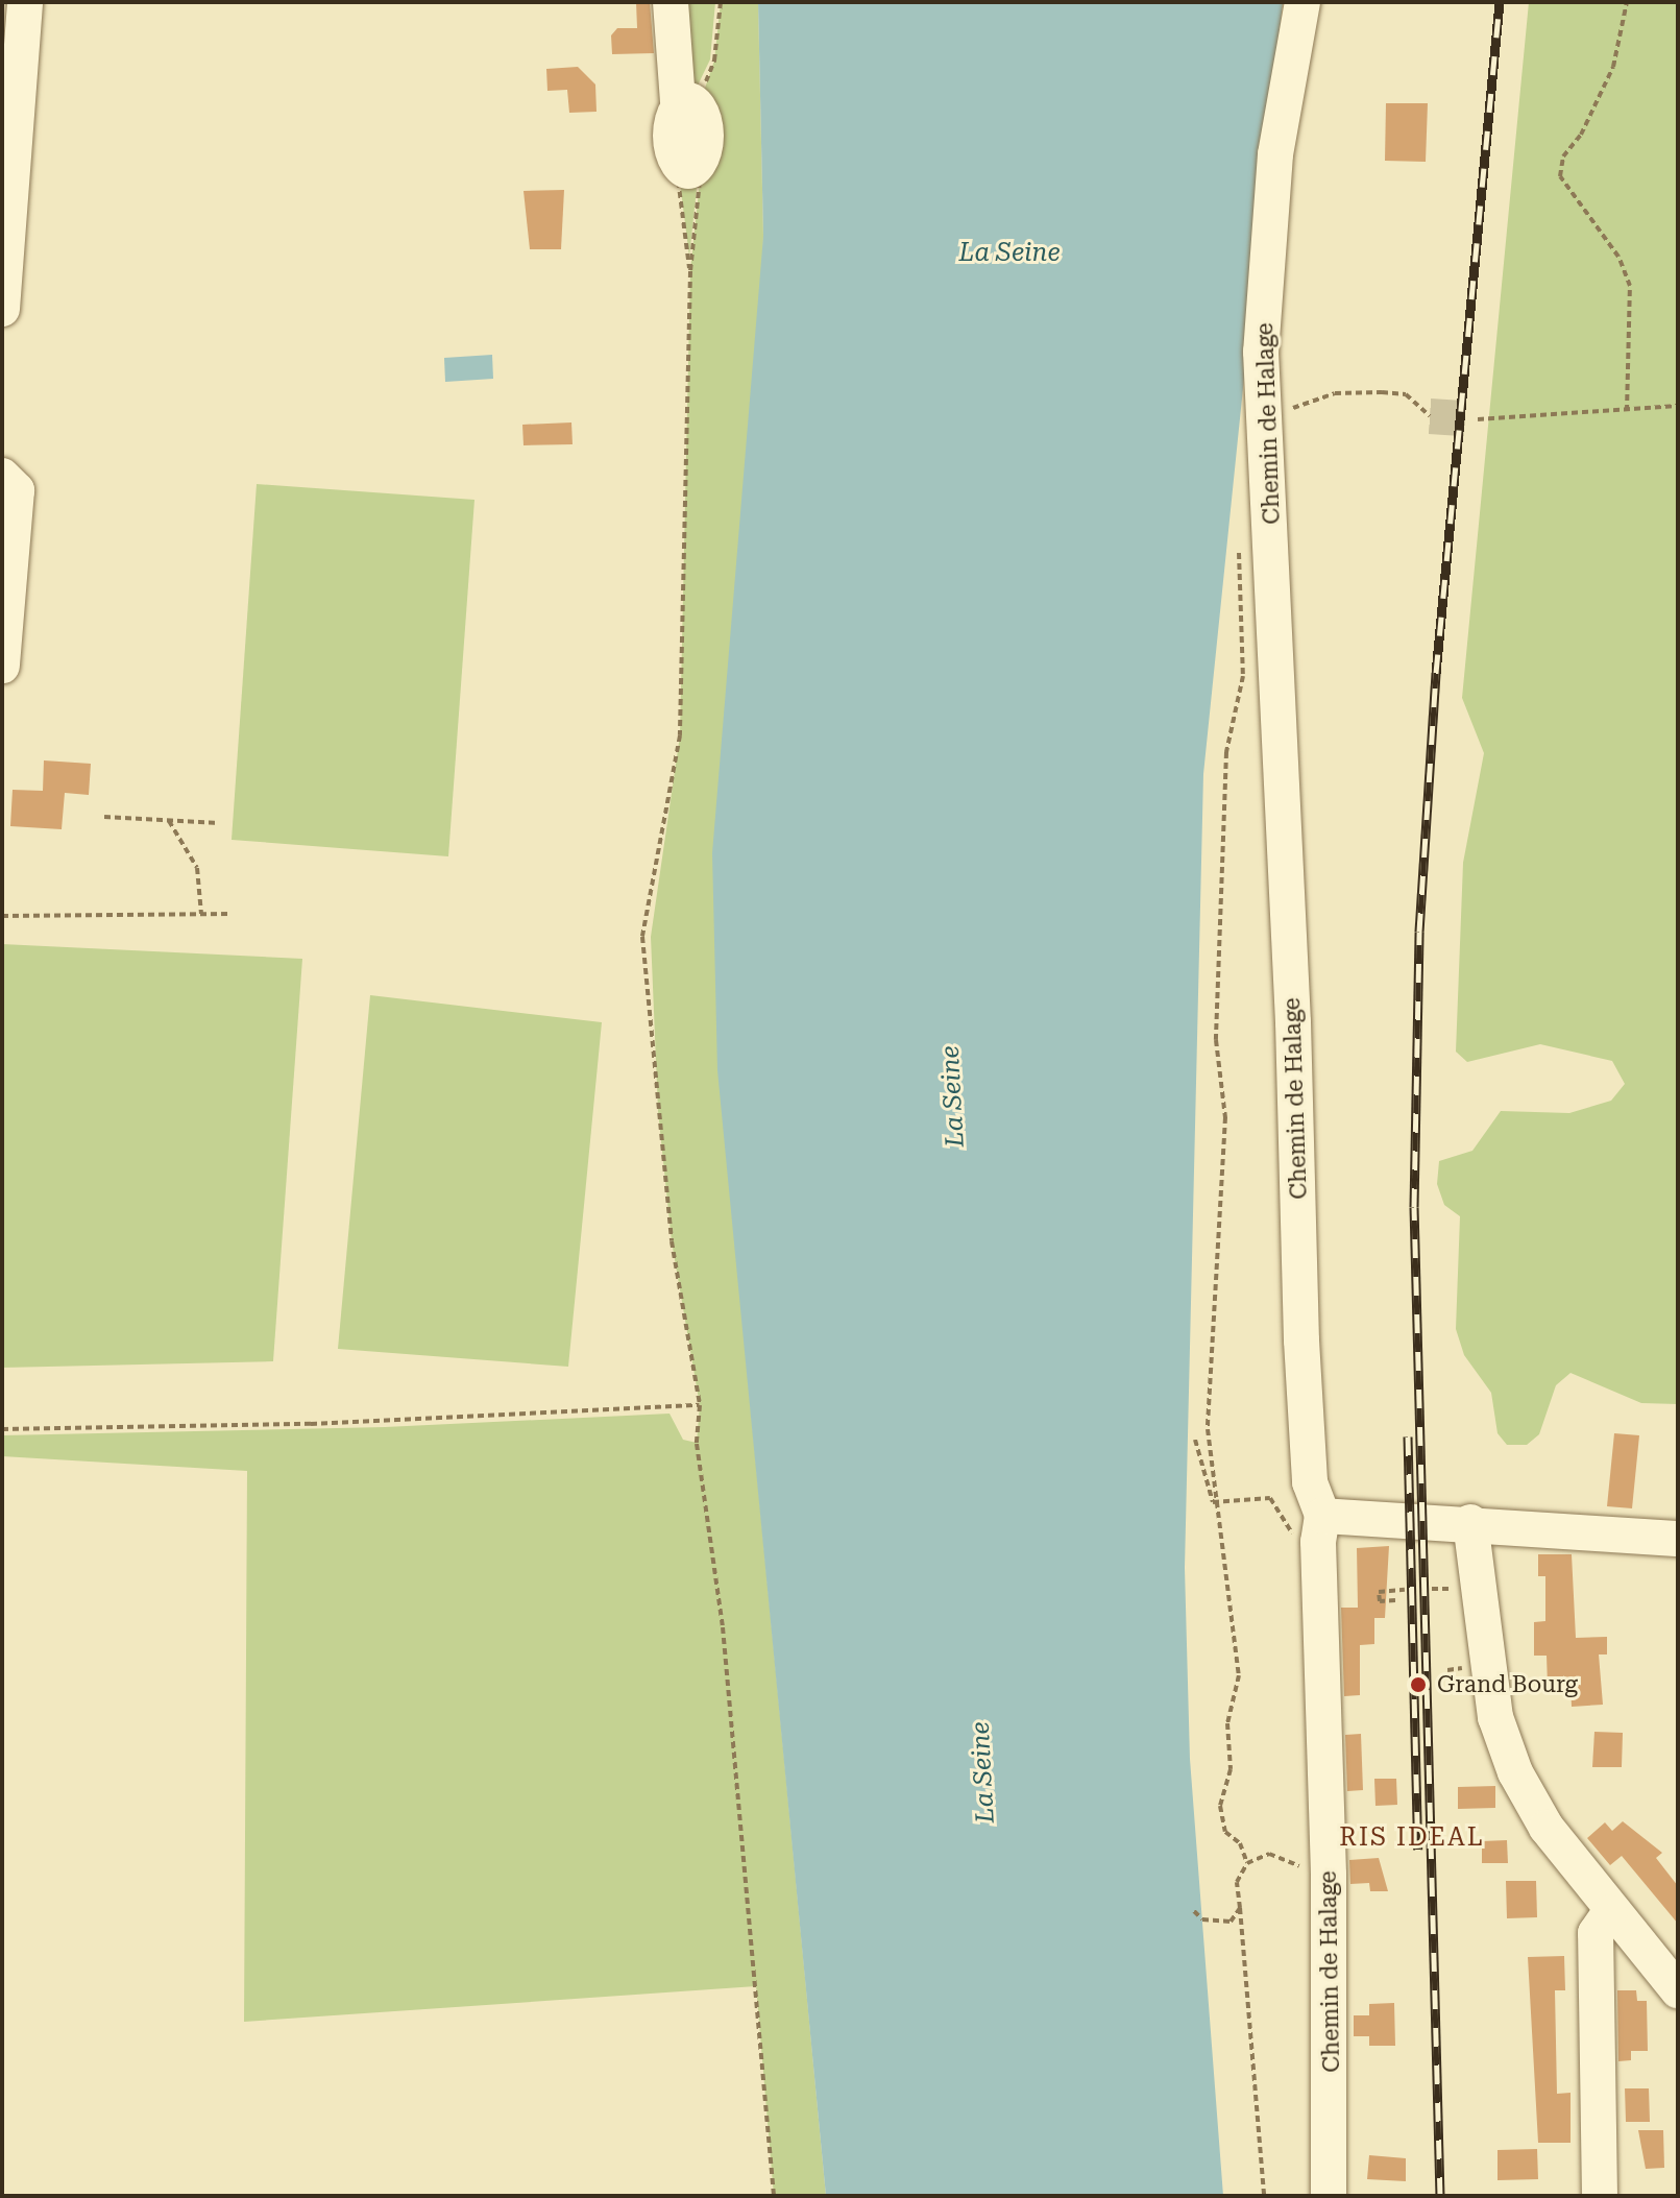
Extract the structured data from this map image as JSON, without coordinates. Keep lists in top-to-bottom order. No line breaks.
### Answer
{"streets":{"street":["Chemin de Halage"]},"districts":["RIS IDEAL"],"water":["La Seine"],"places":["Grand Bourg"]}
